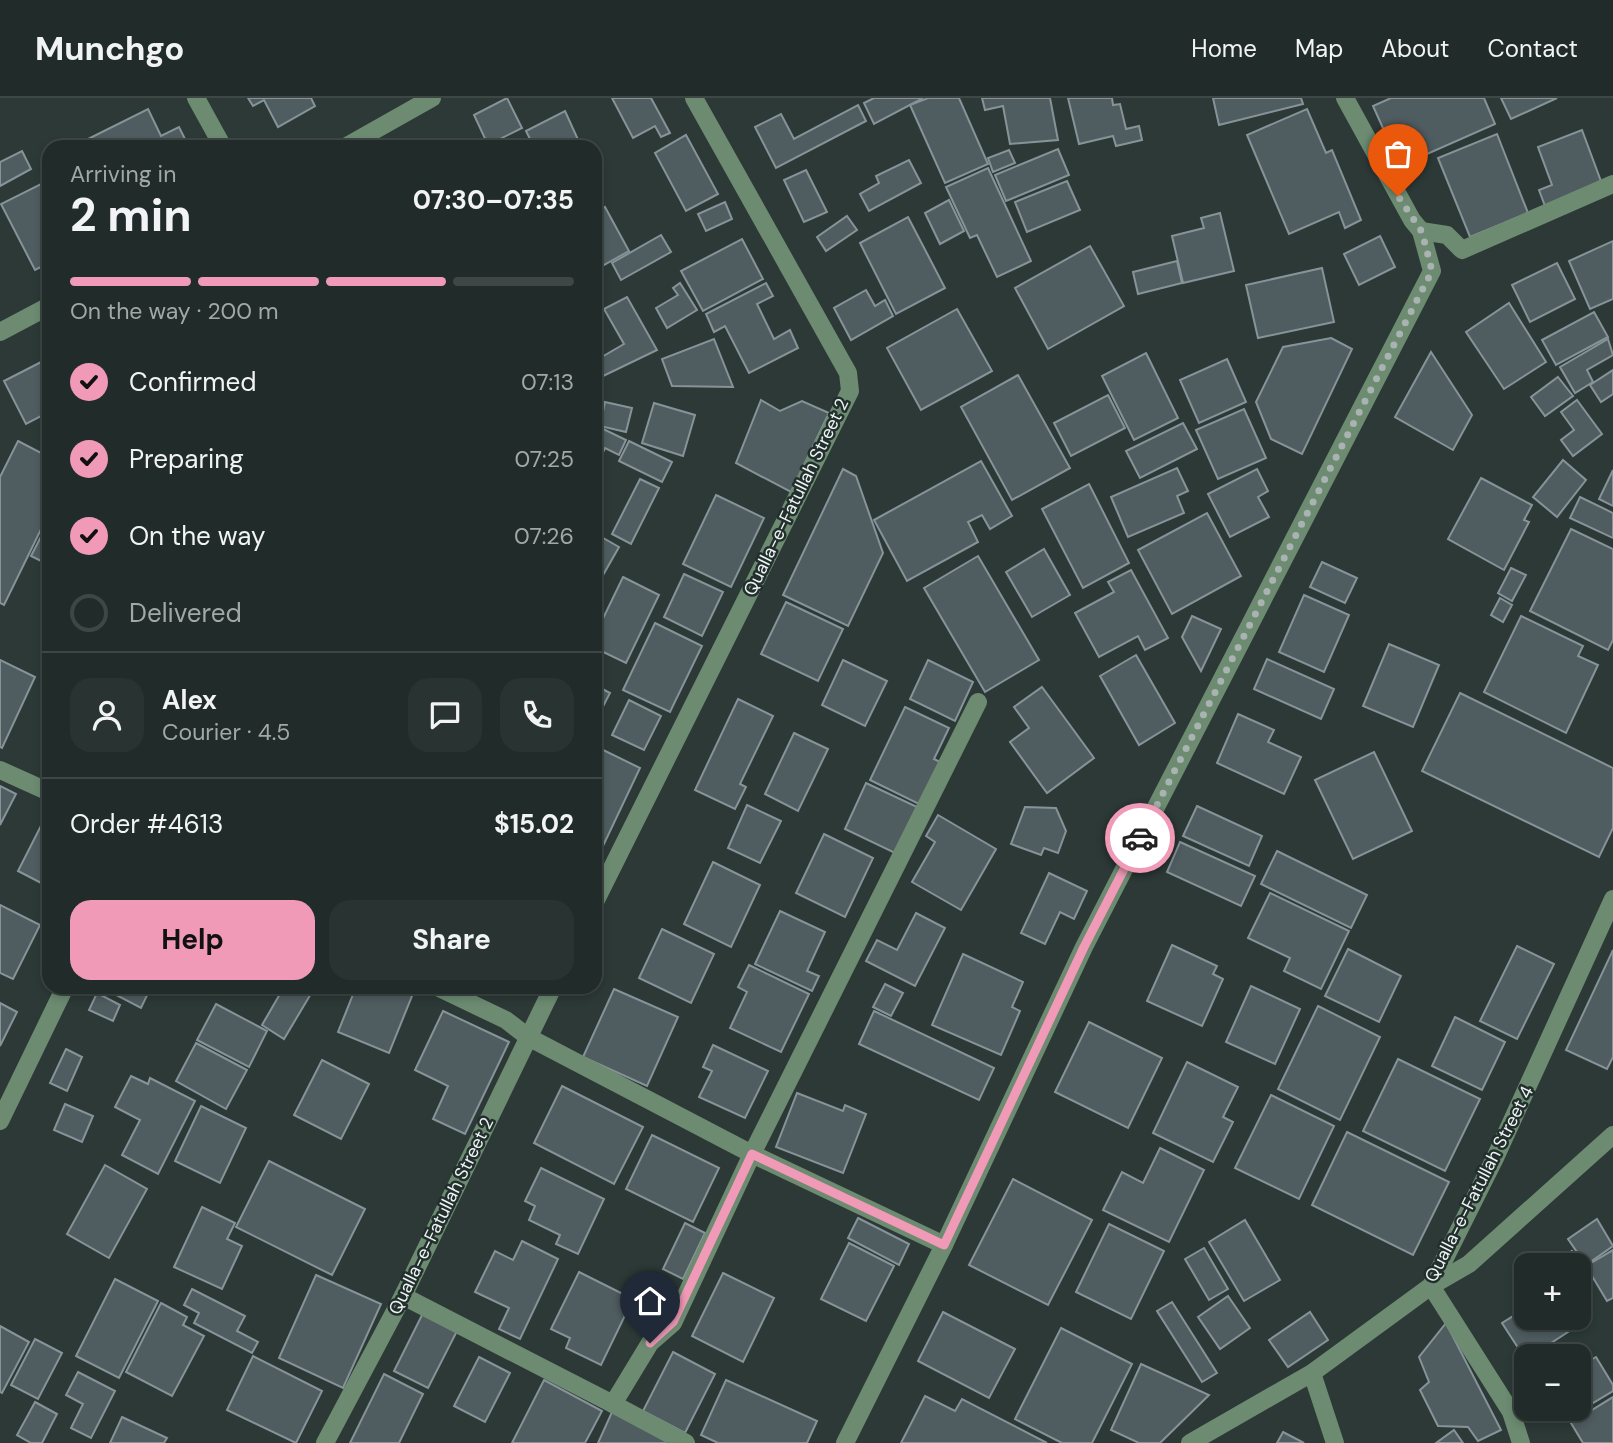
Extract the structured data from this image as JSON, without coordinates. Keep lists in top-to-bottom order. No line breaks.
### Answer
{"streets":{"street":["Qualla-e-Fatullah Street 2","Qualla-e-Fatullah Street 4"]},"page":{"header":"Munchgo","nav":["Home","Map","About","Contact"],"heading":["2 min","Arriving in","07:30–07:35"],"panel":["Alex","Courier · 4.5","Order #4613","$15.02"],"bar":"On the way · 200 m","list":[["Confirmed","07:13"],["Preparing","07:25"],["On the way","07:26"],"Delivered"],"buttons":["Help","Share"],"map_buttons":["+","−"]}}
